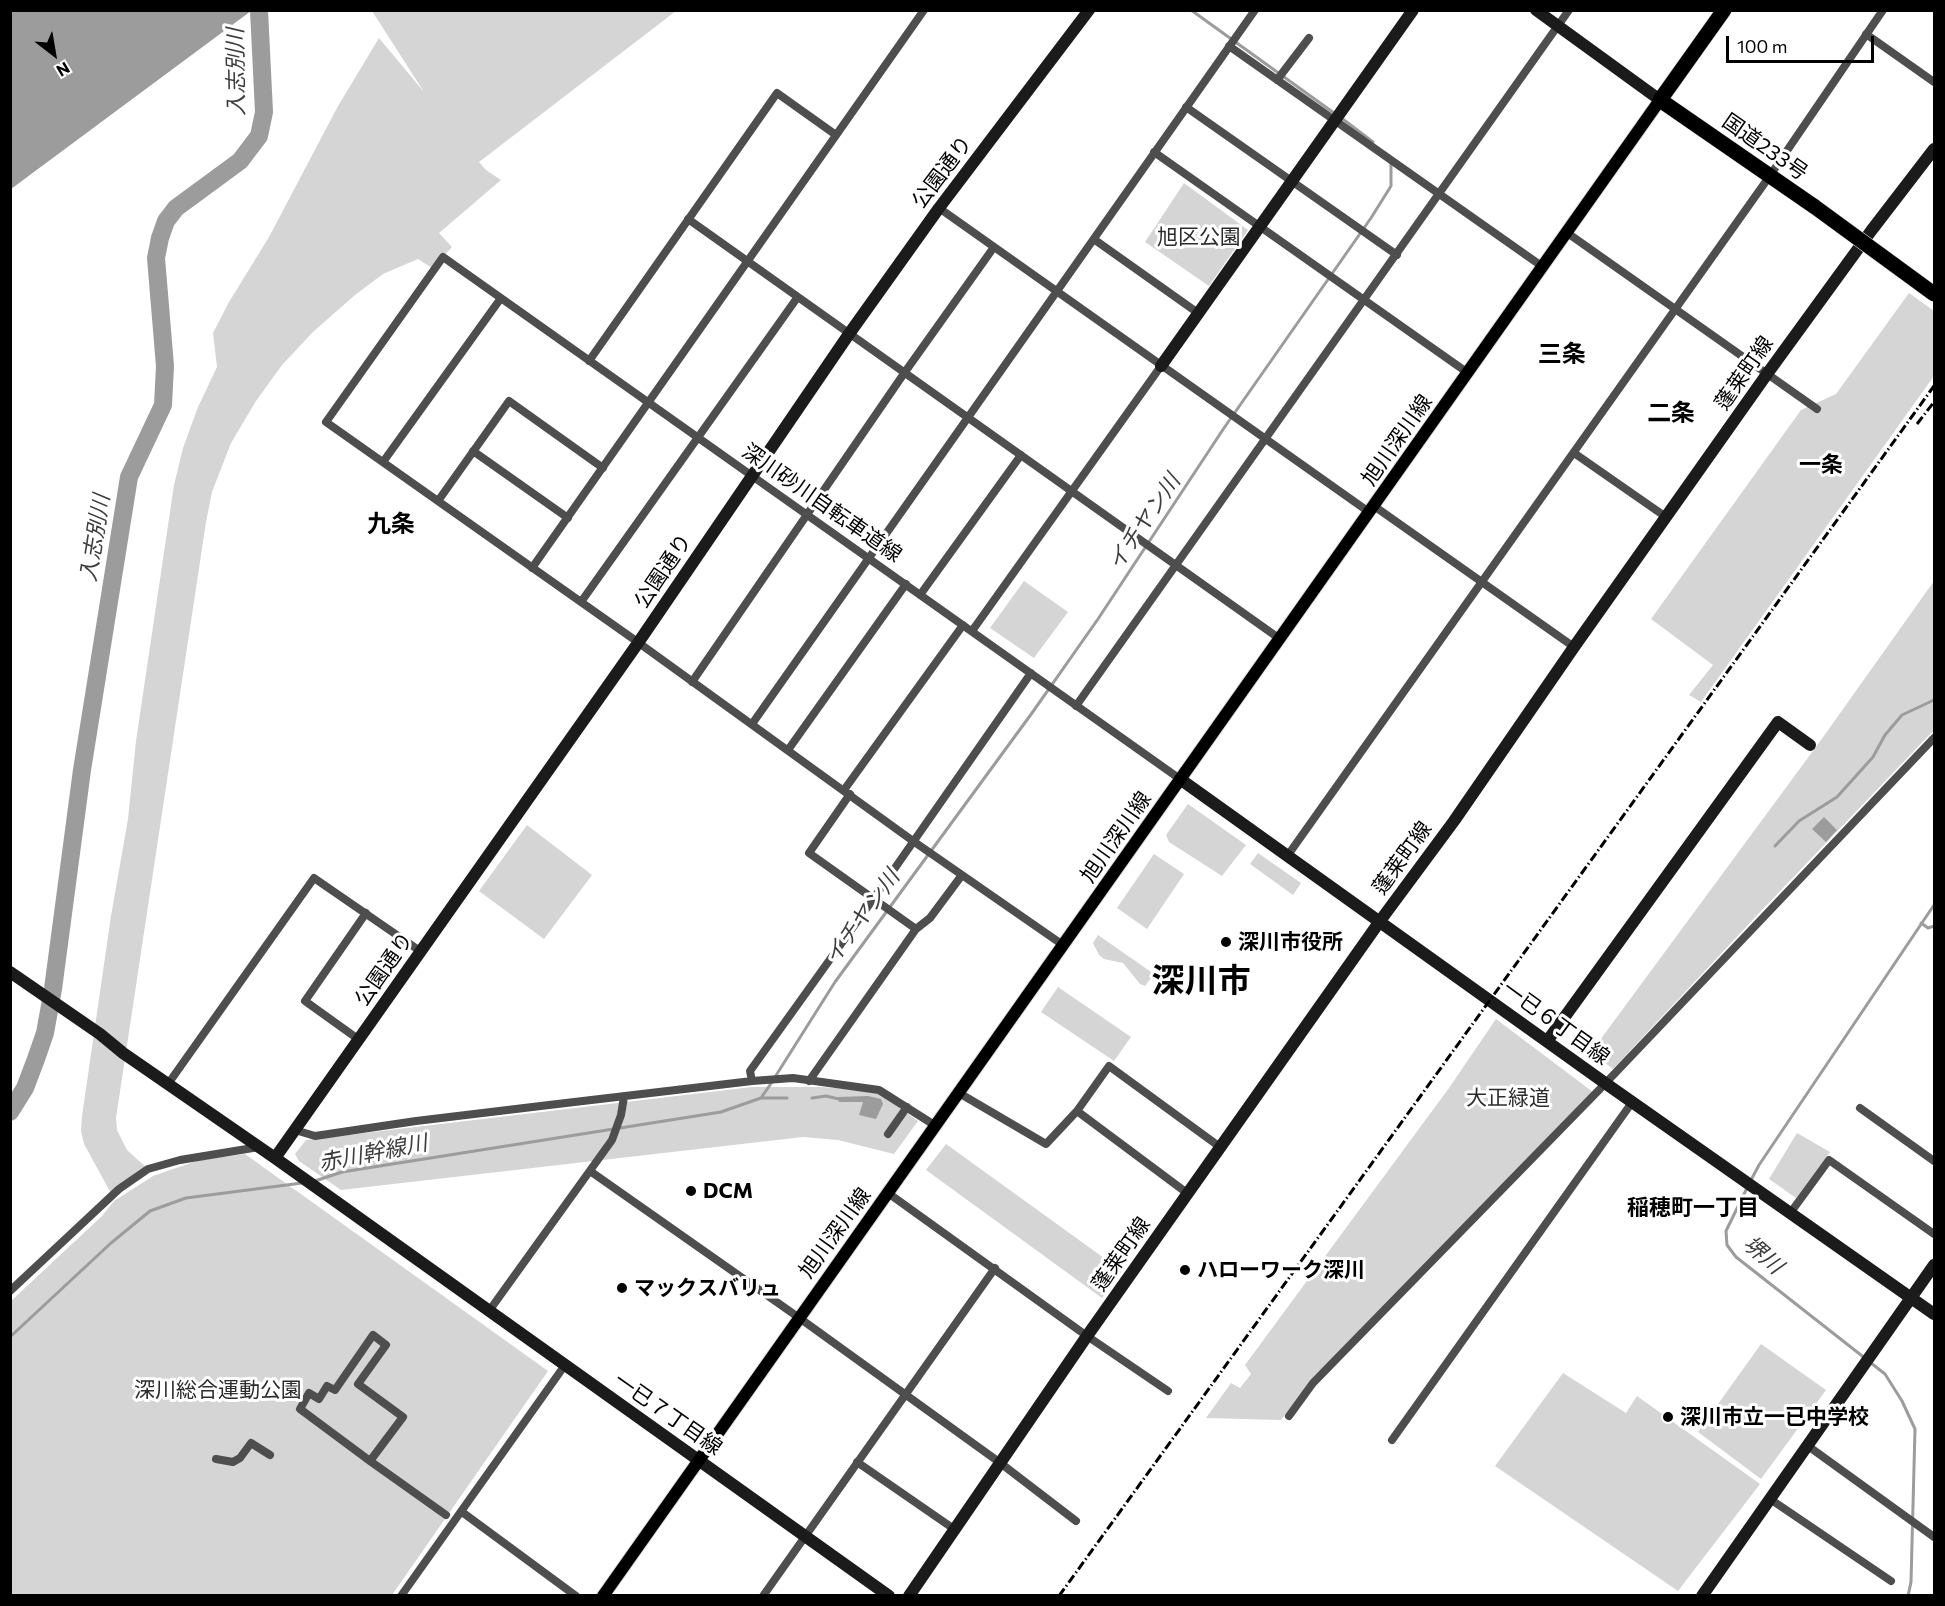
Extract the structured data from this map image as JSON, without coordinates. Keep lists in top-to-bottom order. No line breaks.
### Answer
{"streets":{"highway":["国道233号"],"main road":["旭川深川線"],"street":["公園通り","蓬莱町線","深川砂川自転車道線","一已６丁目線","一已７丁目線"]},"crossings":[["国道233号","旭川深川線"],["公園通り","深川砂川自転車道線"],["公園通り","一已７丁目線"],["蓬莱町線","一已６丁目線"],["旭川深川線","深川砂川自転車道線"],["旭川深川線","一已６丁目線"],["旭川深川線","一已７丁目線"],["深川砂川自転車道線","一已６丁目線"]],"districts":["三条","二条","一条","九条","深川市","稲穂町一丁目"],"water":["入志別川","イチヤン川","赤川幹線川","堺川"],"parks":["旭区公園","大正緑道","深川総合運動公園"],"places":["深川市役所","DCM","ハローワーク深川","マックスバリュ","深川市立一已中学校"],"scale_bar":"100 m","north":"bottom right"}
